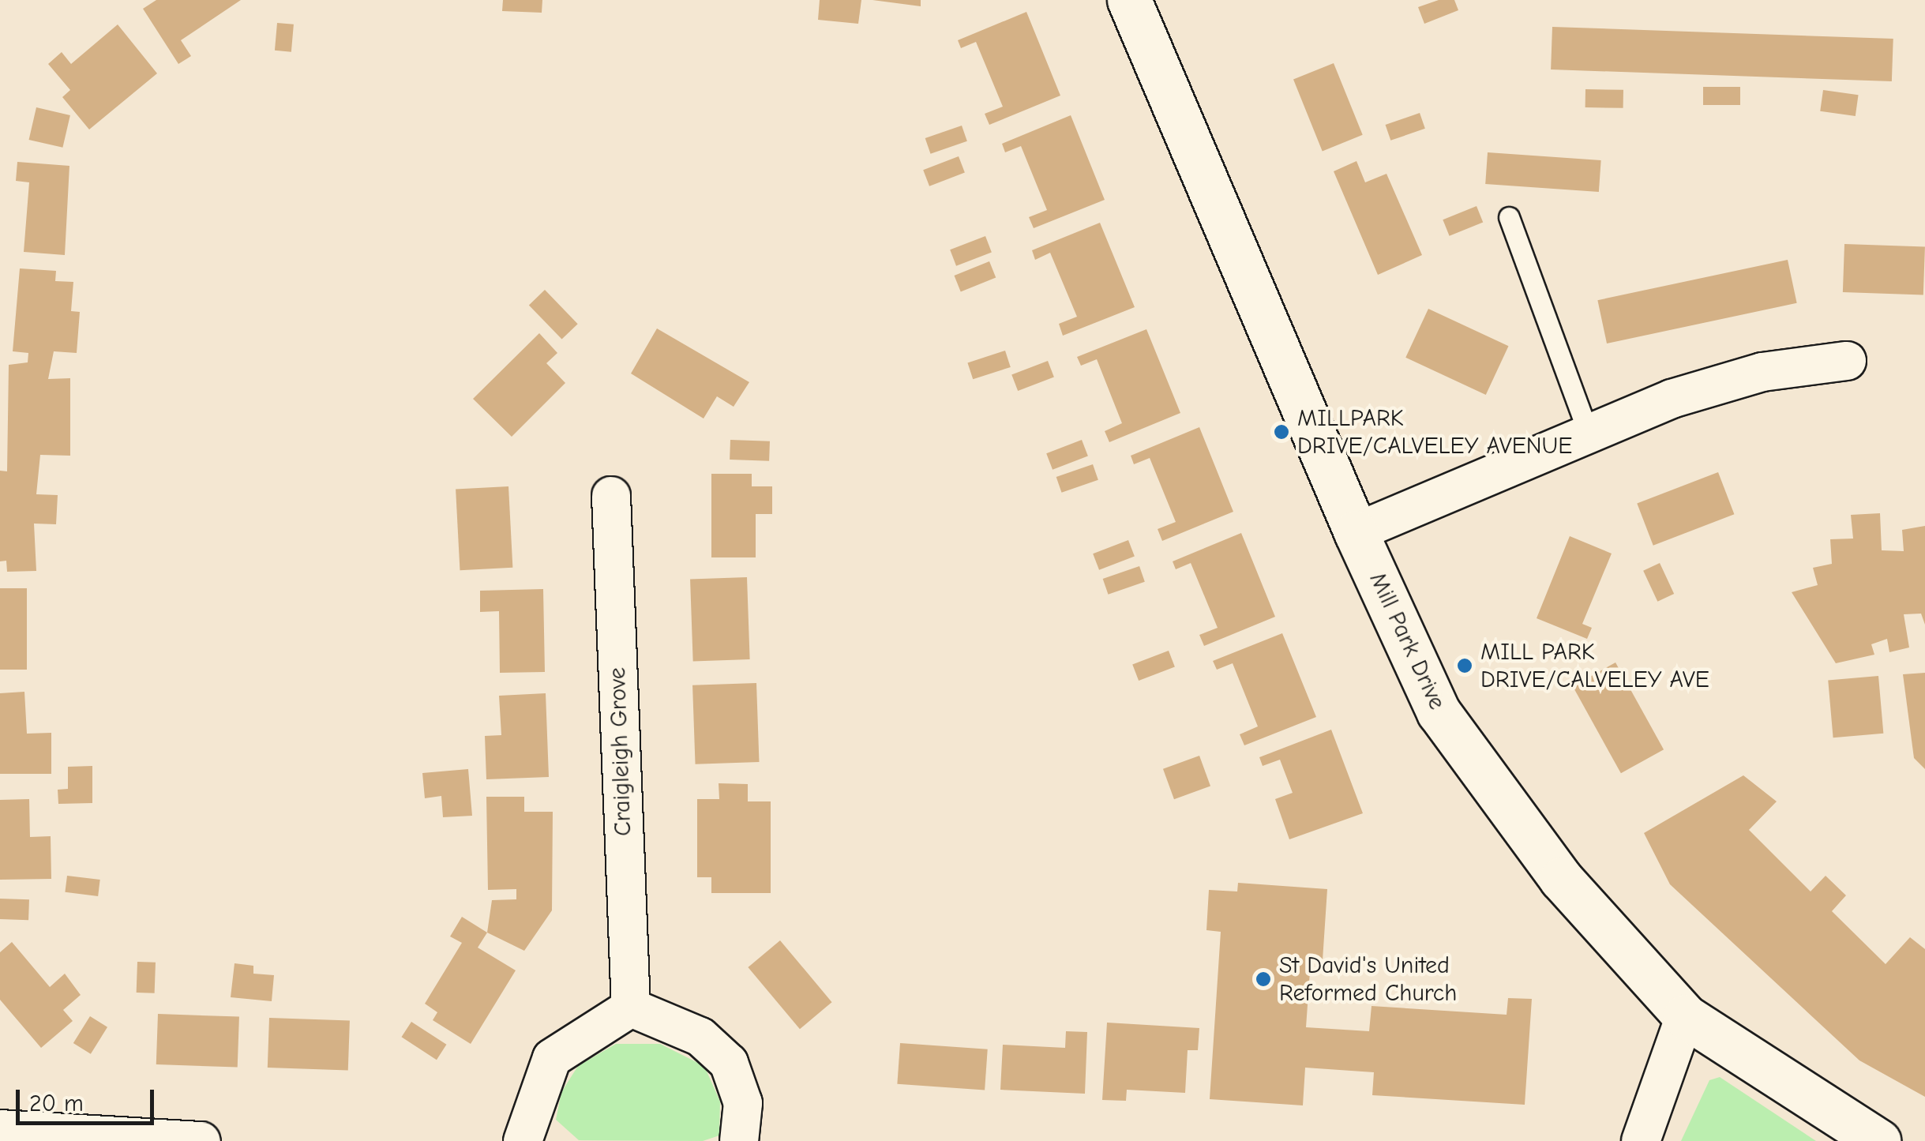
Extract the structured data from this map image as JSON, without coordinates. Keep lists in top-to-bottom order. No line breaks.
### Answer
{"streets":{"street":["Mill Park Drive","Craigleigh Grove"]},"places":["MILLPARK DRIVE/CALVELEY AVENUE","MILL PARK DRIVE/CALVELEY AVE","St David's United Reformed Church"],"scale_bar":"20 m"}
